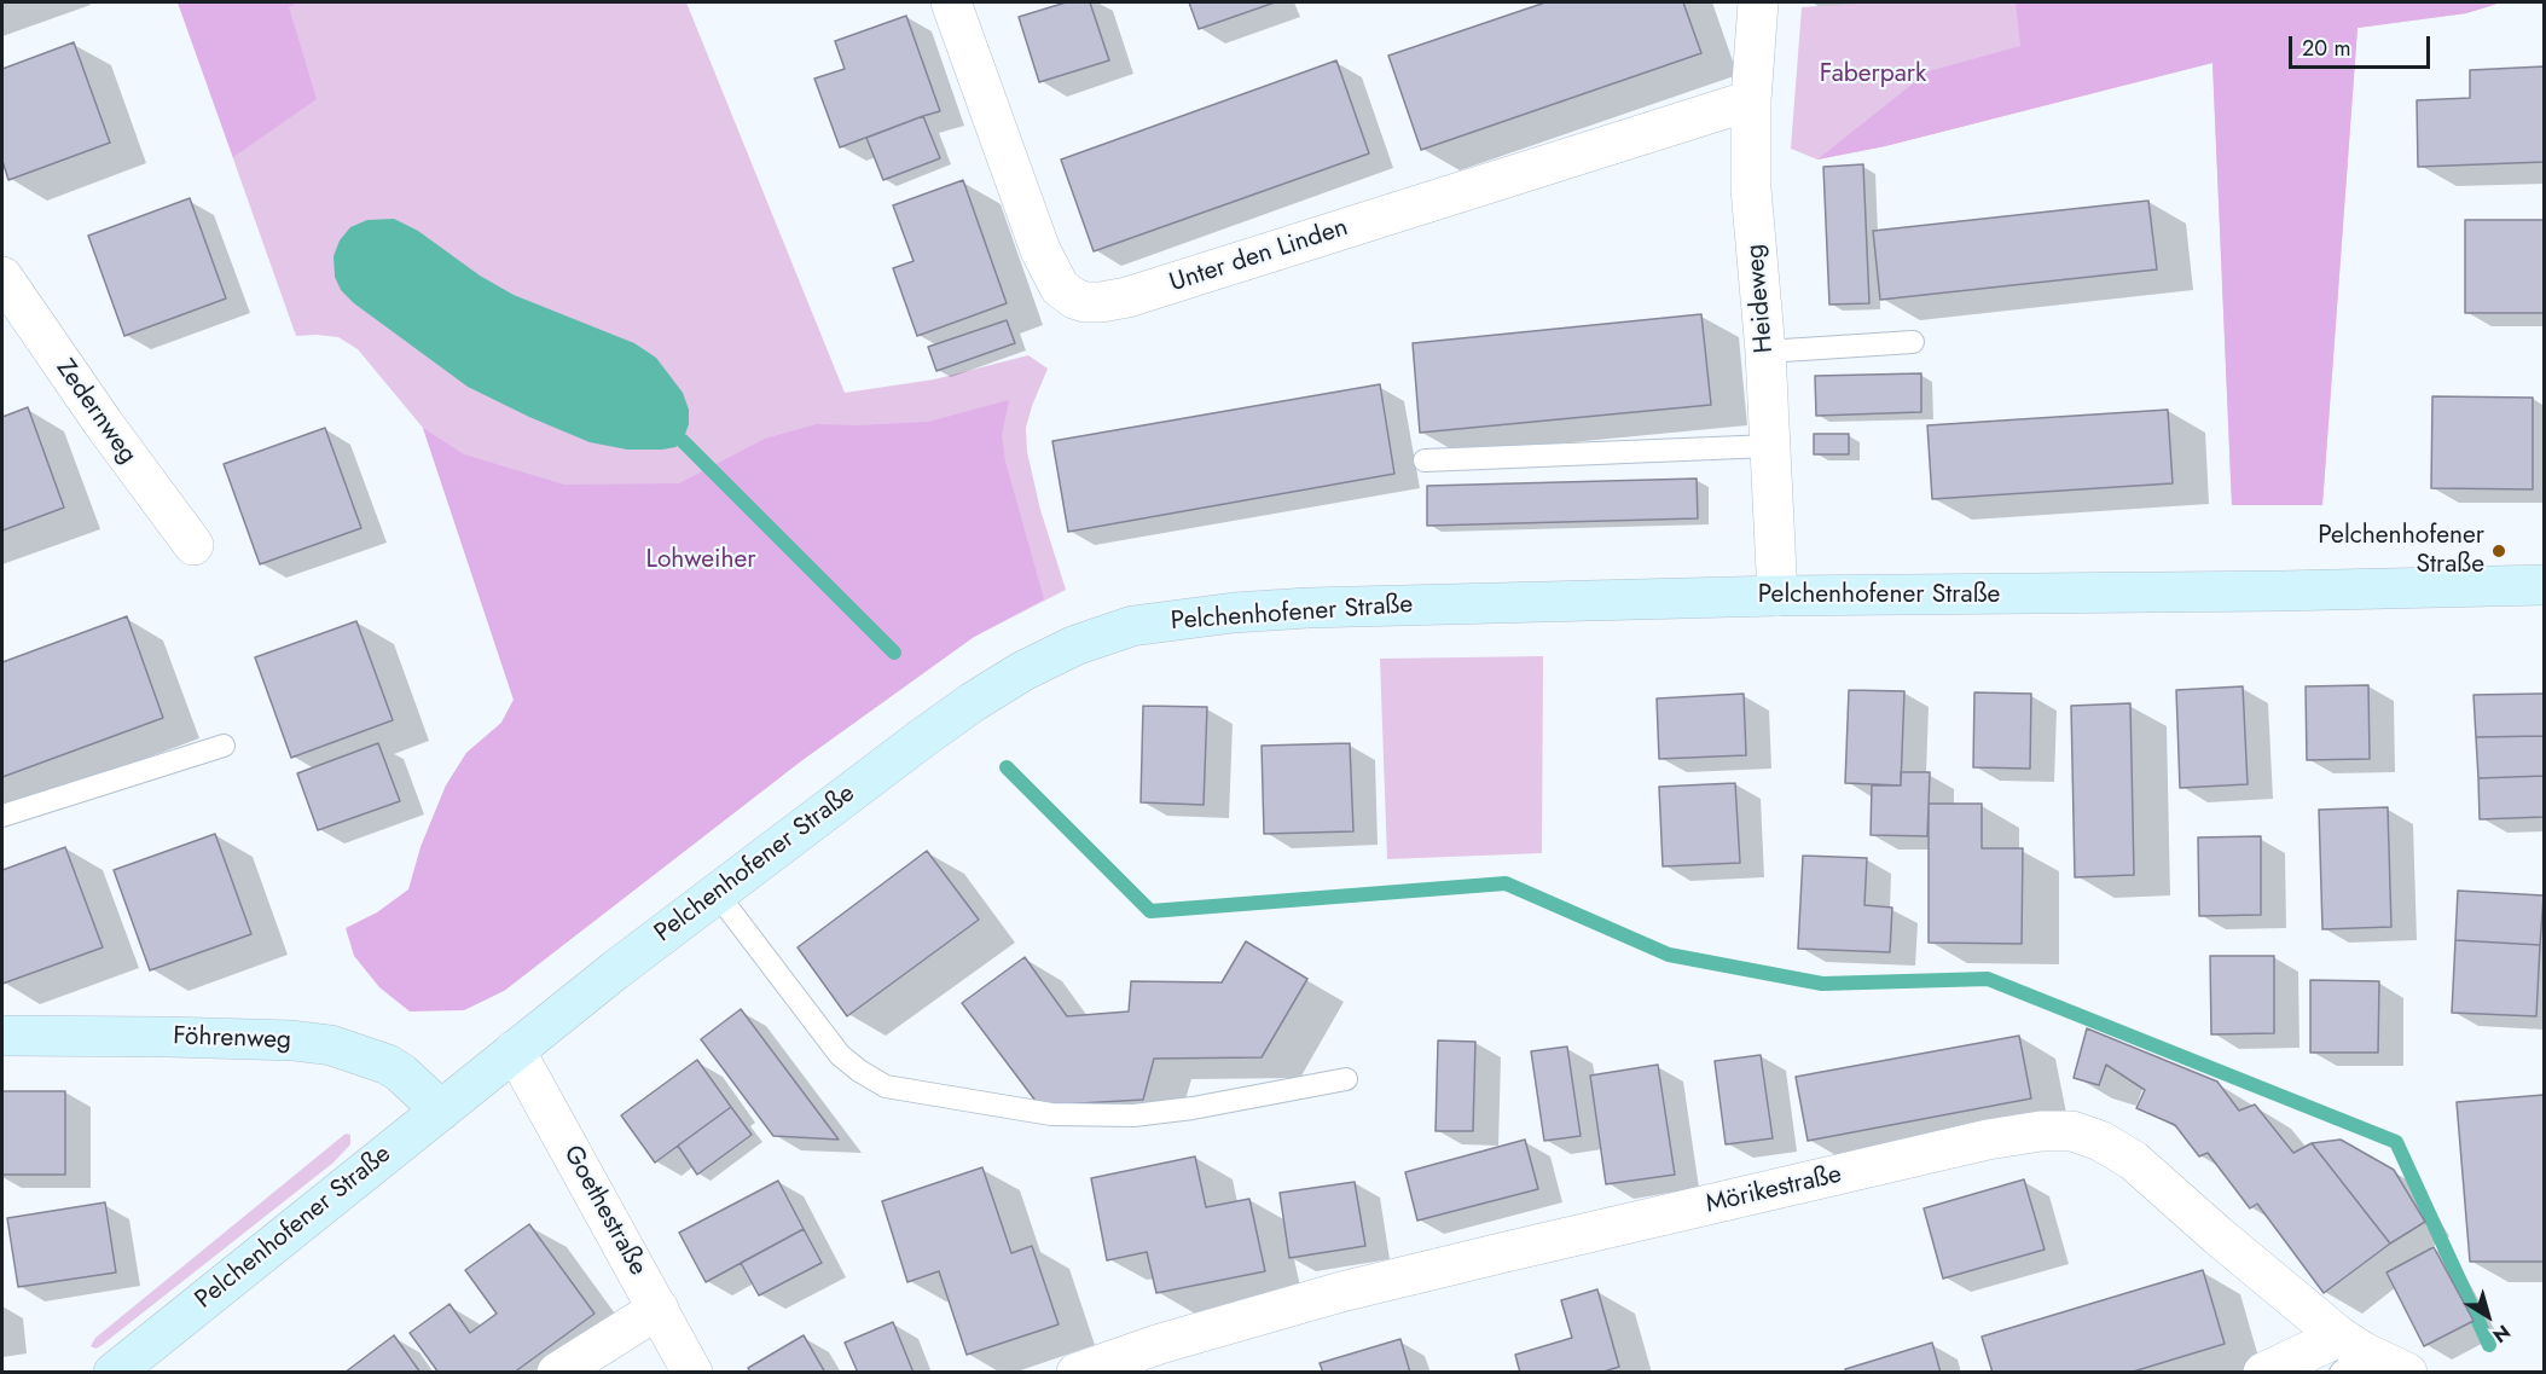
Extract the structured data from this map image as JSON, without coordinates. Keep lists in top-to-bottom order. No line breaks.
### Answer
{"streets":{"main road":["Pelchenhofener Straße","Föhrenweg"],"street":["Unter den Linden","Heideweg","Zedernweg","Mörikestraße","Goethestraße"]},"crossings":[["Unter den Linden","Heideweg"],["Heideweg","Pelchenhofener Straße"],["Pelchenhofener Straße","Föhrenweg"],["Pelchenhofener Straße","Goethestraße"]],"parks":["Faberpark","Lohweiher"],"places":["Pelchenhofener Straße"],"scale_bar":"20 m","north":"bottom right"}
